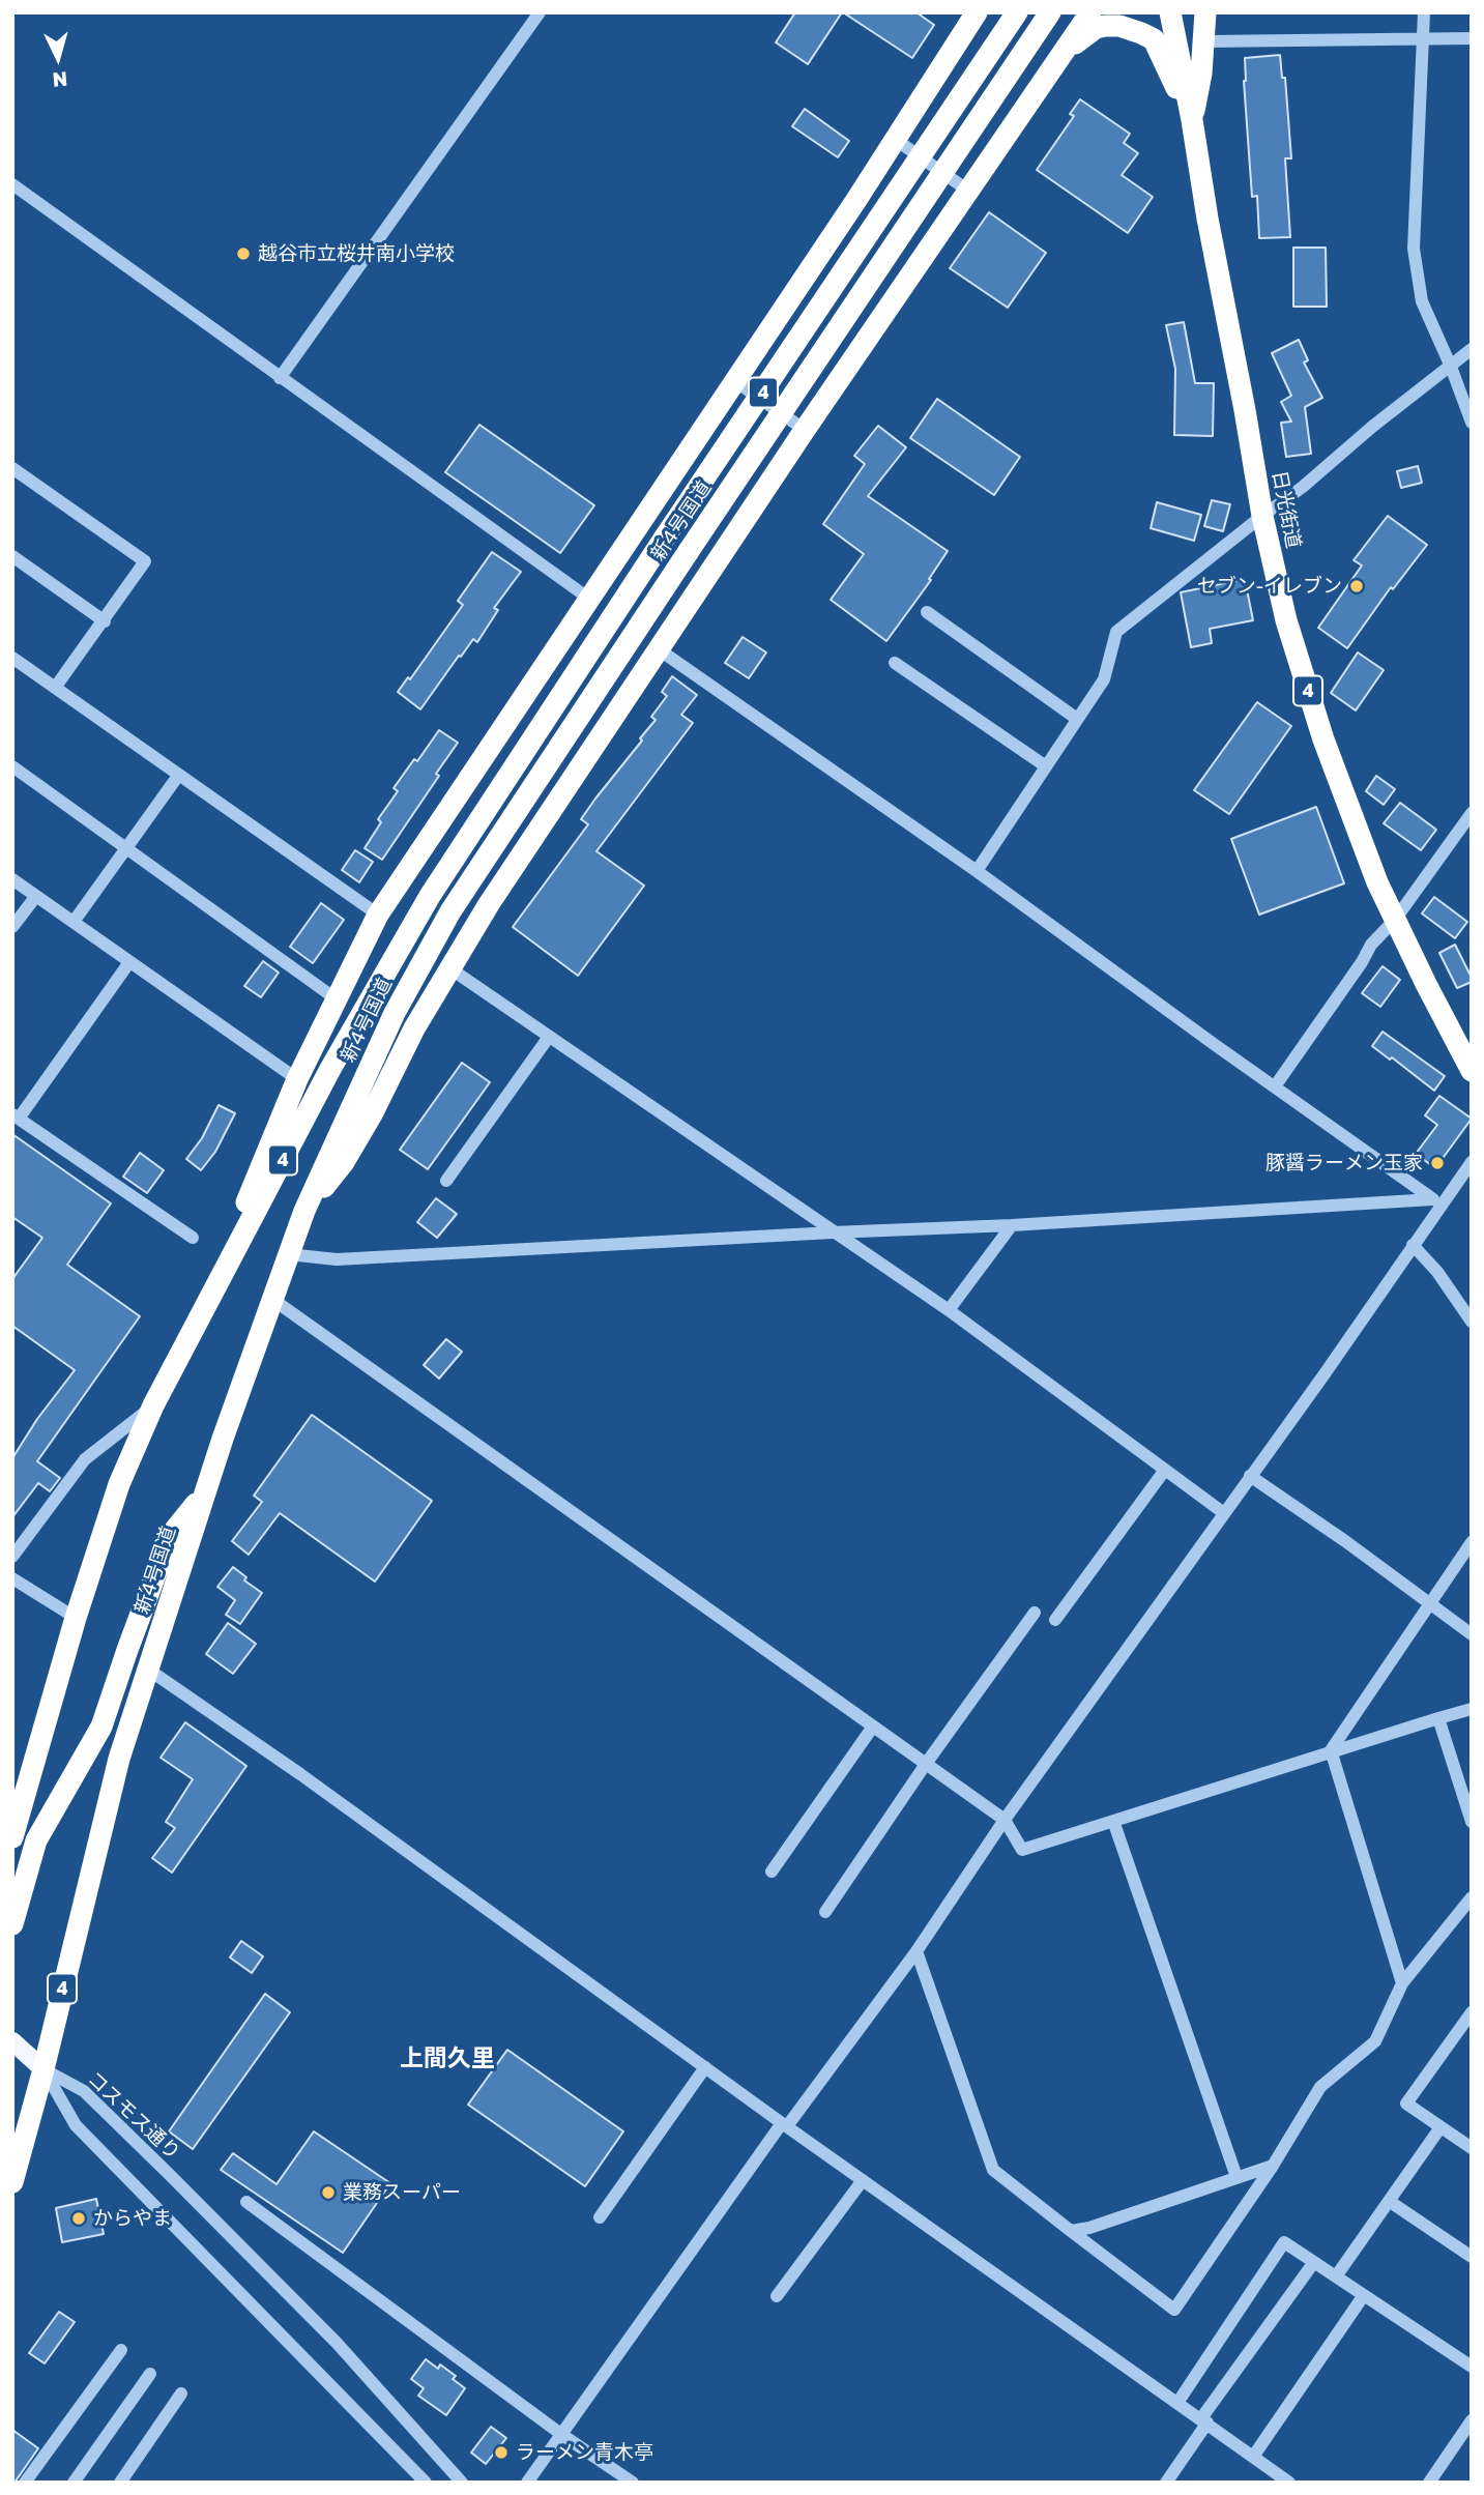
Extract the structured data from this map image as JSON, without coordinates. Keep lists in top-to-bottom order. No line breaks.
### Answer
{"streets":{"highway":["4","日光街道","新4号国道"],"street":["コスモス通り"]},"crossings":[["4","日光街道"],["新4号国道","コスモス通り"]],"districts":["上間久里"],"places":["越谷市立桜井南小学校","セブン-イレブン","豚醤ラーメン玉家","業務スーパー","からやま","ラーメン青木亭"],"north":"bottom"}
